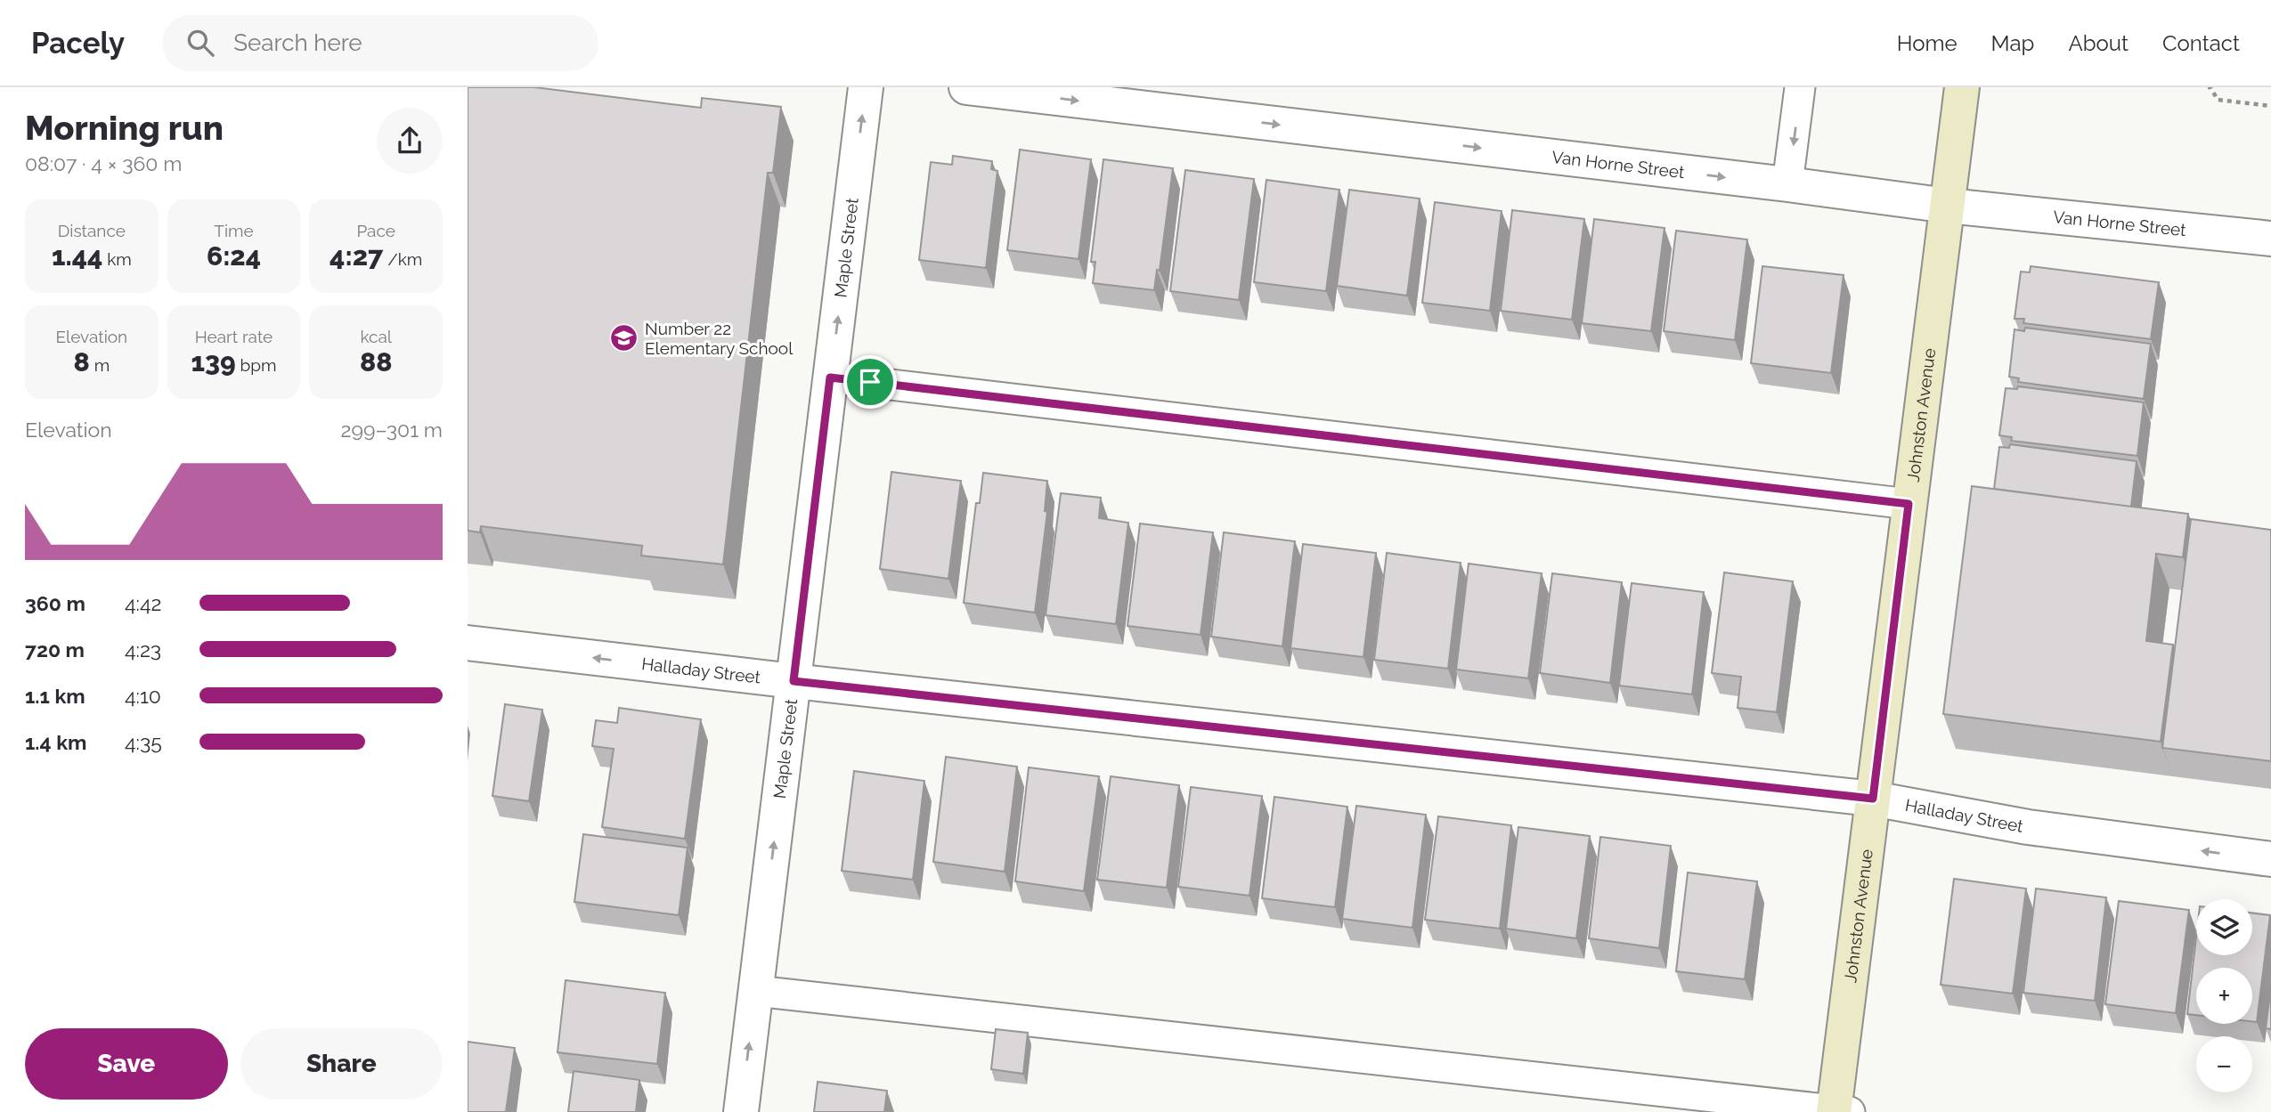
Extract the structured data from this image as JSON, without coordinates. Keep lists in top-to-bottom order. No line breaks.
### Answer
{"streets":{"street":["Van Horne Street","Maple Street","Johnston Avenue","Halladay Street"]},"crossings":[["Van Horne Street","Johnston Avenue"],["Maple Street","Halladay Street"],["Johnston Avenue","Halladay Street"]],"one_way":["Van Horne Street","Maple Street","Halladay Street"],"places":{"school or university":["Number 22 Elementary School"]},"page":{"header":"Pacely","search":"Search here","nav":["Home","Map","About","Contact"],"heading":["Morning run","08:07 · 4 × 360 m"],"stats":[["Distance","1.44 km"],["Time","6:24"],["Pace","4:27 /km"],["Elevation","8 m"],["Heart rate","139 bpm"],["kcal","88"]],"chart":["Elevation","299–301 m"],"list":[{"name":"360 m","note":"4:42"},{"name":"720 m","note":"4:23"},{"name":"1.1 km","note":"4:10"},{"name":"1.4 km","note":"4:35"}],"map_buttons":["+","−"],"buttons":["Save","Share"]}}
